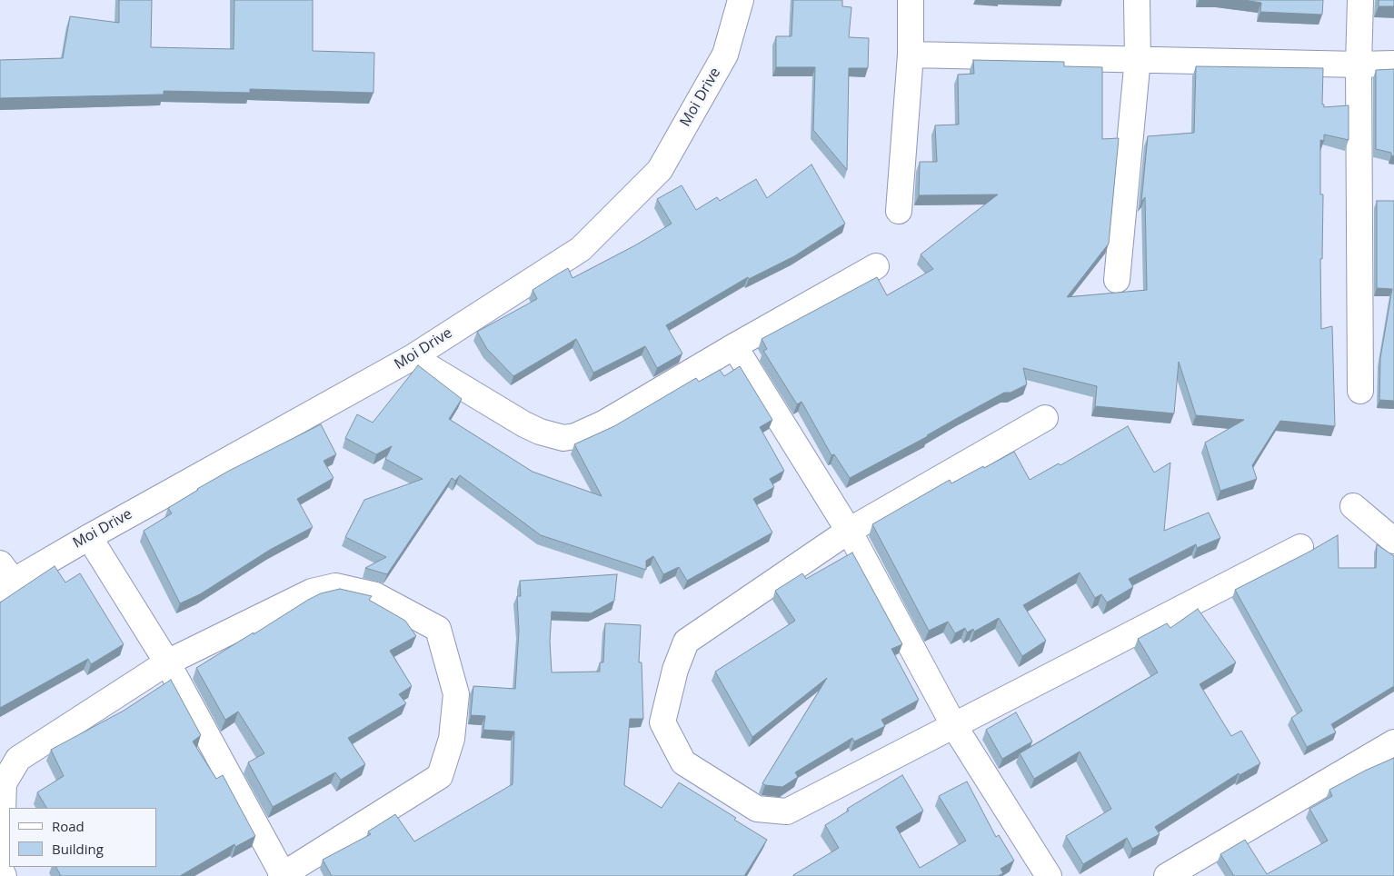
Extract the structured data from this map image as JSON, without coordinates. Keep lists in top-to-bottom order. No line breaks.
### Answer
{"streets":{"street":["Moi Drive"]},"legend":["Road","Building"]}
